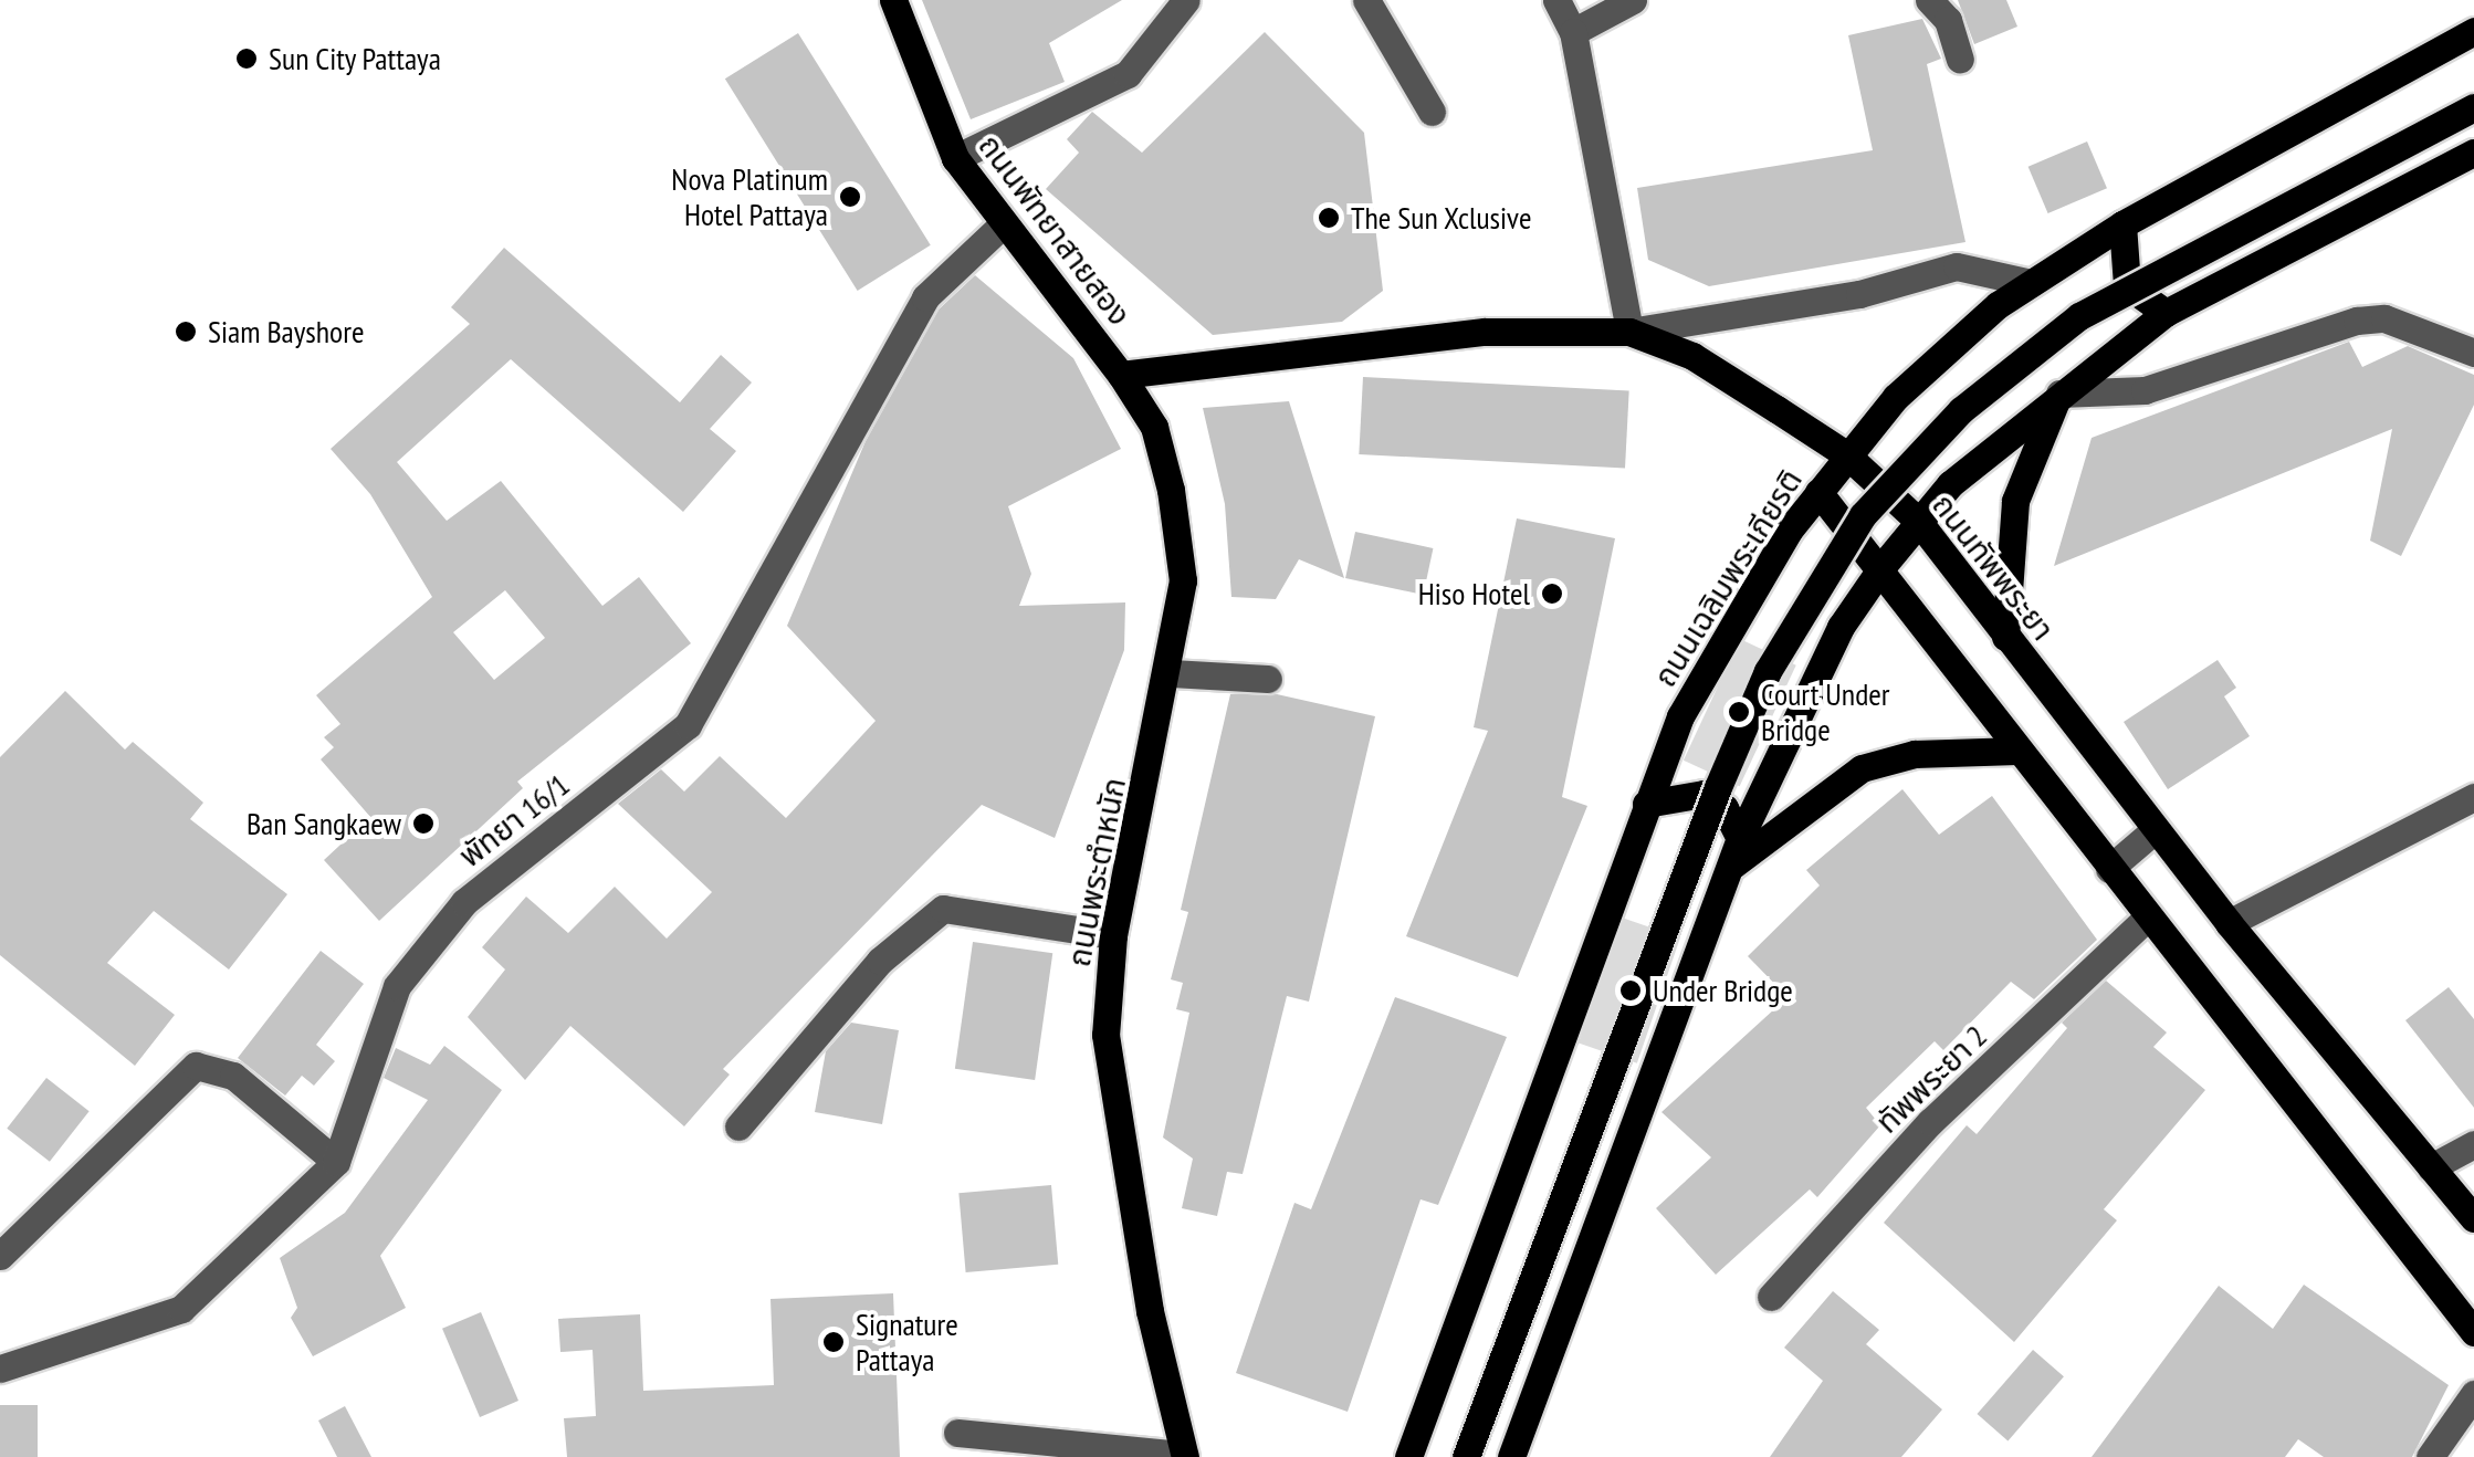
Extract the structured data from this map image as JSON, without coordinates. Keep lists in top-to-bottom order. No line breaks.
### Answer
{"streets":{"main road":["ถนนพัทยาสายสอง","ถนนทัพพระยา","ถนนเฉลิมพระเกียรติ","ถนนพระตำหนัก"],"street":["พัทยา 16/1","ทัพพระยา 2"]},"crossings":[["ถนนพัทยาสายสอง","ถนนทัพพระยา"],["ถนนพัทยาสายสอง","พัทยา 16/1"],["ถนนพัทยาสายสอง","ถนนพระตำหนัก"],["ถนนทัพพระยา","ถนนเฉลิมพระเกียรติ"],["ถนนทัพพระยา","ถนนพระตำหนัก"]],"places":["Sun City Pattaya","Nova Platinum Hotel Pattaya","The Sun Xclusive","Siam Bayshore","Hiso Hotel","Court Under Bridge","Ban Sangkaew","Under Bridge","Signature Pattaya"]}
